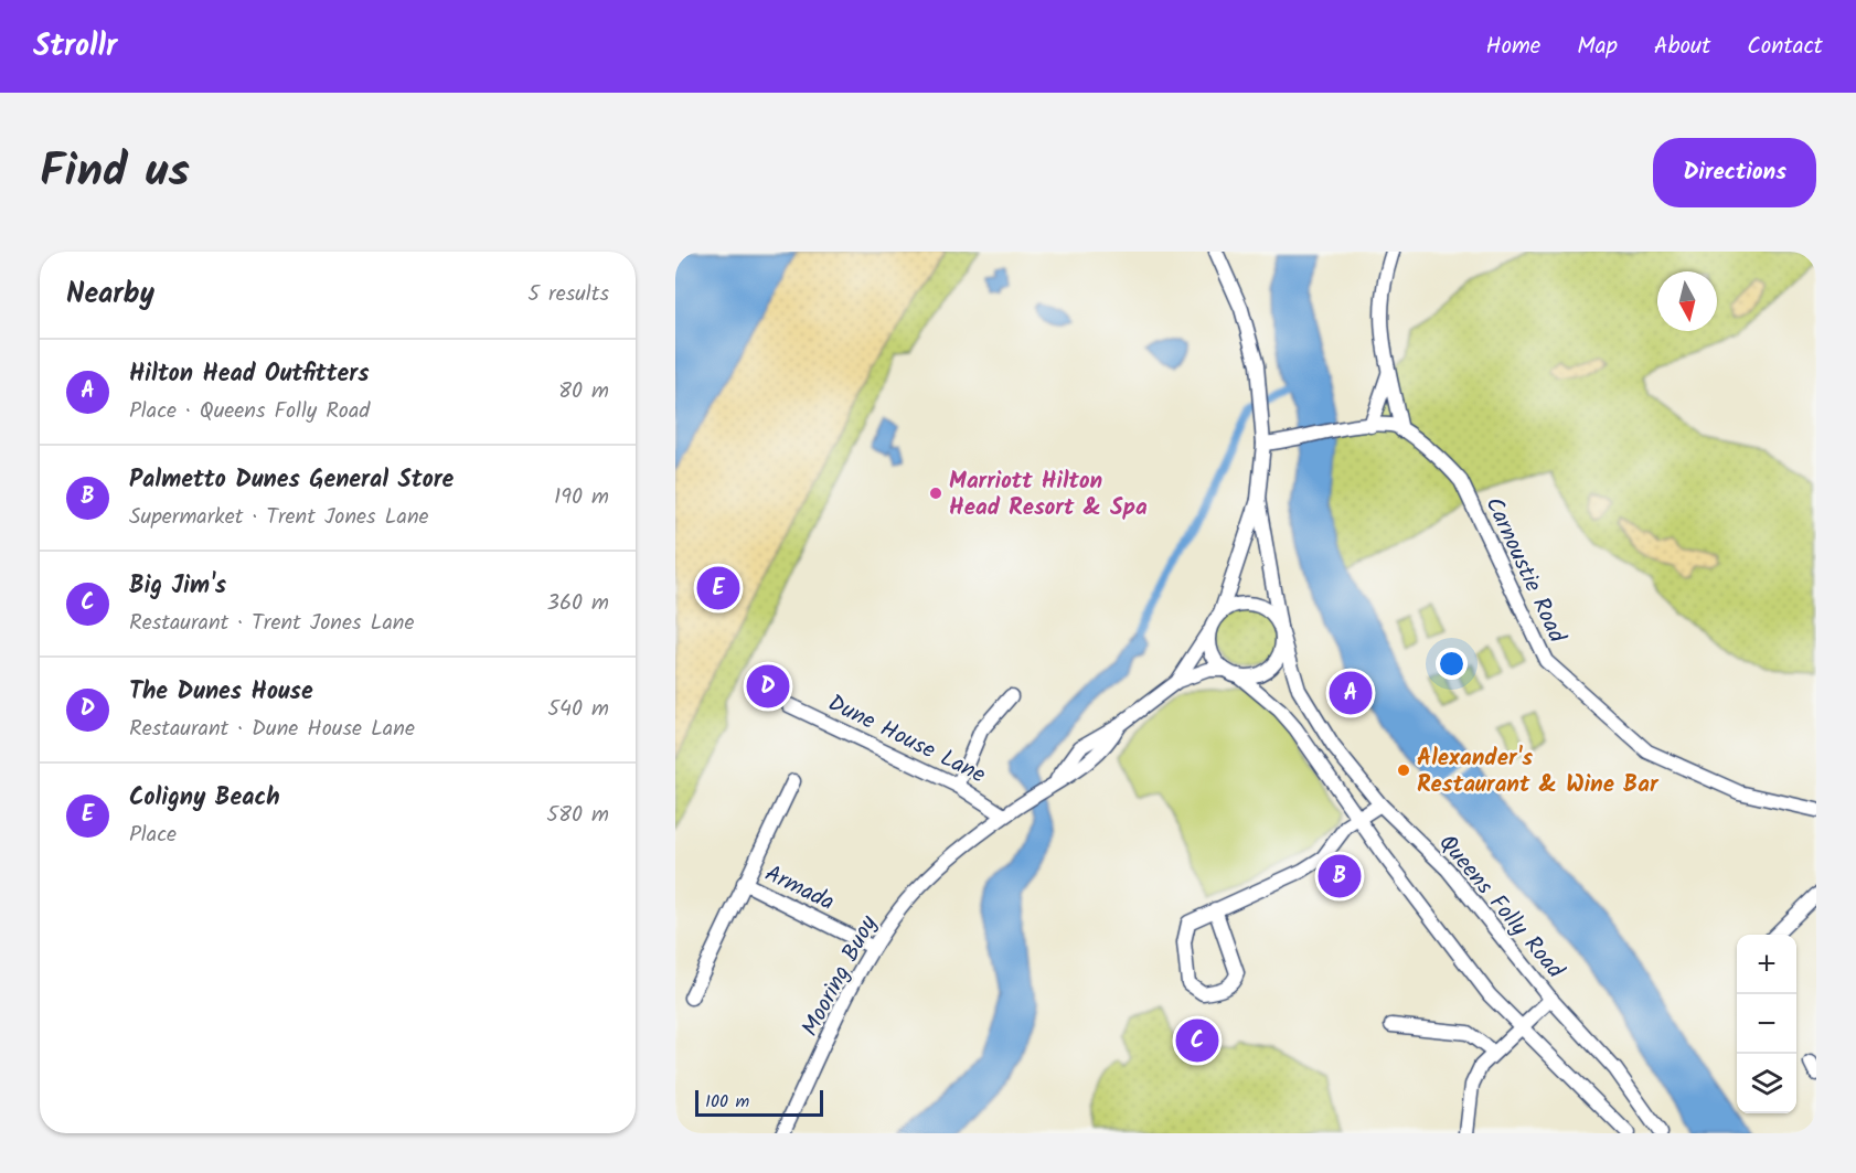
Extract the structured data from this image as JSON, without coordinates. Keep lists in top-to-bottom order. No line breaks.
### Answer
{"streets":{"street":["Carnoustie Road","Dune House Lane","Armada","Queens Folly Road","Mooring Buoy"]},"crossings":[["Dune House Lane","Mooring Buoy"],["Armada","Mooring Buoy"],["Queens Folly Road","Mooring Buoy"]],"places":["Marriott Hilton Head Resort & Spa","Alexander's Restaurant & Wine Bar"],"scale_bar":"100 m","north":"bottom","page":{"header":"Strollr","nav":["Home","Map","About","Contact"],"title":"Find us","buttons":"Directions","heading":["Nearby","5 results"],"list":[{"mark":"A","name":"Hilton Head Outfitters","note":"Place · Queens Folly Road","value":"80 m"},{"mark":"B","name":"Palmetto Dunes General Store","note":"Supermarket · Trent Jones Lane","value":"190 m"},{"mark":"C","name":"Big Jim's","note":"Restaurant · Trent Jones Lane","value":"360 m"},{"mark":"D","name":"The Dunes House","note":"Restaurant · Dune House Lane","value":"540 m"},{"mark":"E","name":"Coligny Beach","note":"Place","value":"580 m"}],"pins":["E","D","A","B","C"],"map_buttons":["+","−"],"scale":"100 m"}}
